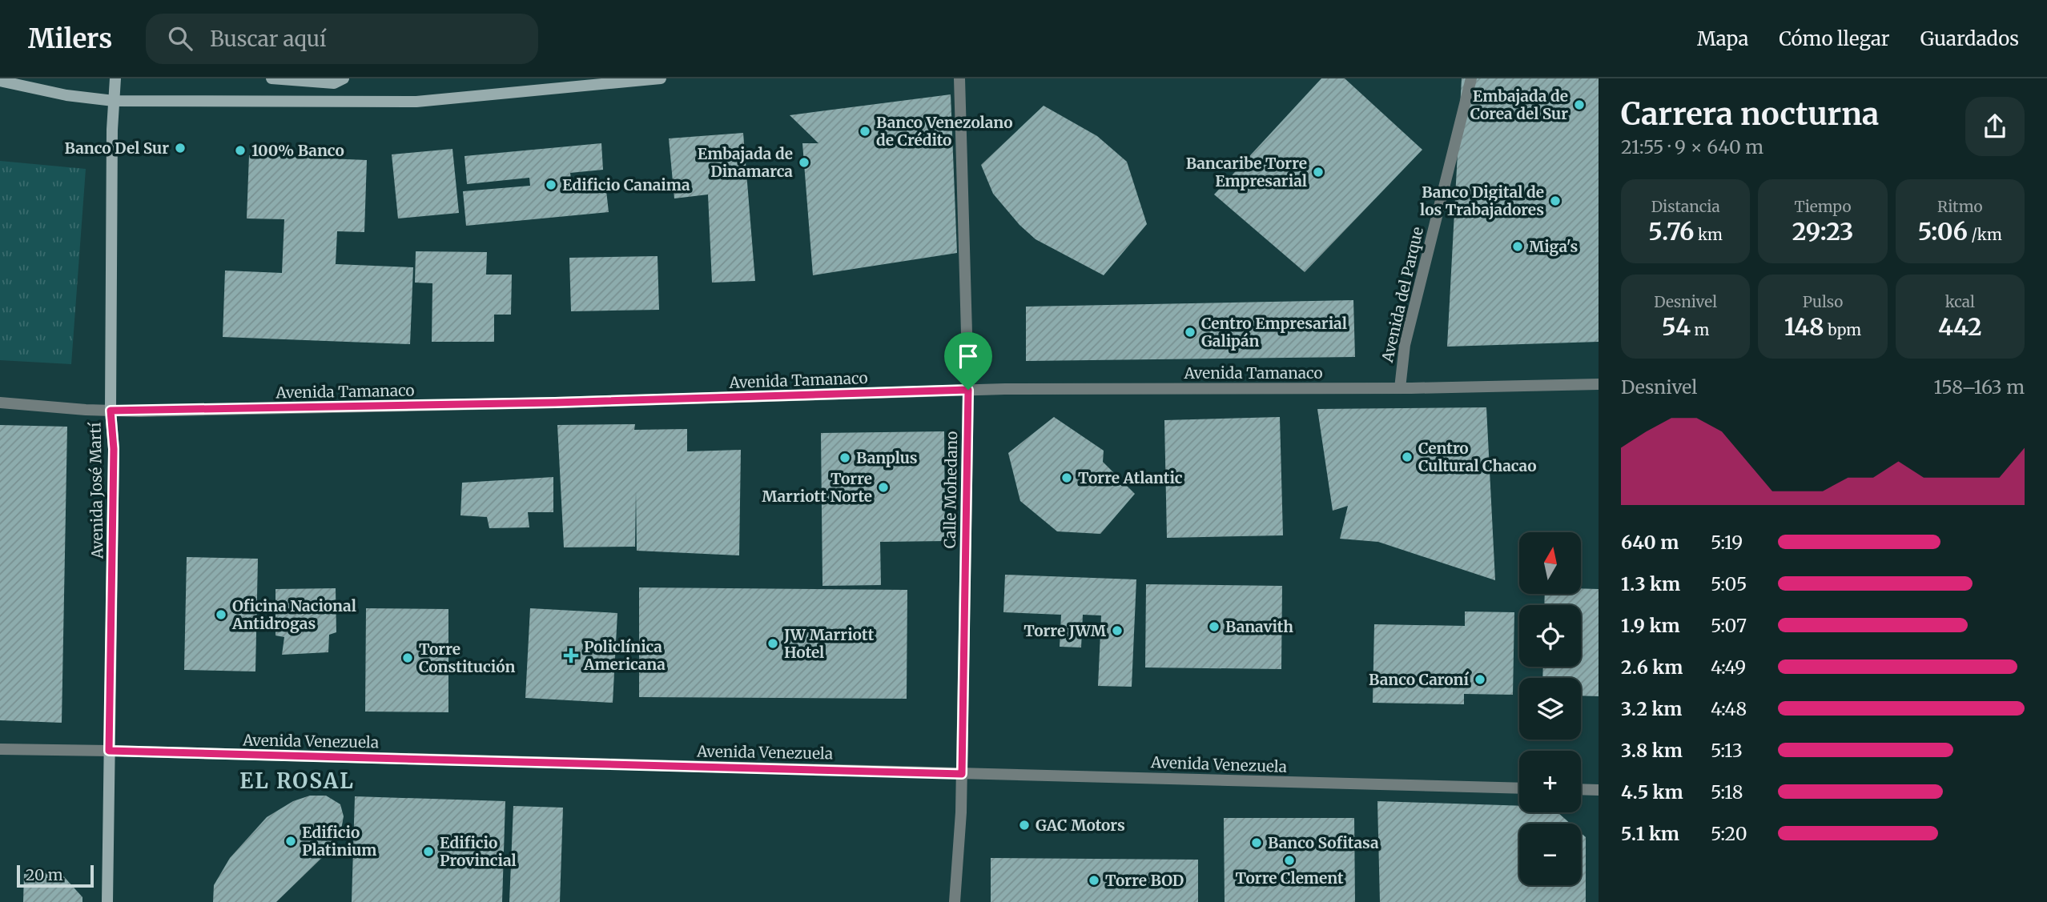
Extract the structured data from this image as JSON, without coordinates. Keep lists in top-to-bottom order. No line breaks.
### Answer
{"streets":{"street":["Avenida del Parque","Avenida Tamanaco","Calle Mohedano","Avenida José Martí","Avenida Venezuela"]},"crossings":[["Avenida del Parque","Avenida Tamanaco"],["Avenida Tamanaco","Calle Mohedano"],["Avenida Tamanaco","Avenida José Martí"],["Calle Mohedano","Avenida Venezuela"],["Avenida José Martí","Avenida Venezuela"]],"districts":["EL ROSAL"],"places":{"other":["Embajada de Corea del Sur","Banco Venezolano de Crédito","Banco Del Sur","100% Banco","Embajada de Dinamarca","Bancaribe Torre Empresarial","Edificio Canaima","Banco Digital de los Trabajadores","Miga's","Centro Empresarial Galipán","Centro Cultural Chacao","Banplus","Torre Atlantic","Torre Marriott Norte","Oficina Nacional Antidrogas","Banavith","Torre JWM","JW Marriott Hotel","Torre Constitución","Banco Caroní","GAC Motors","Edificio Platinium","Banco Sofitasa","Edificio Provincial","Torre Clement","Torre BOD"],"health":["Policlínica Americana"]},"scale_bar":"20 m","north":"top","page":{"header":"Milers","search":"Buscar aquí","nav":["Mapa","Cómo llegar","Guardados"],"heading":["Carrera nocturna","21:55 · 9 × 640 m"],"stats":[["Distancia","5.76 km"],["Tiempo","29:23"],["Ritmo","5:06 /km"],["Desnivel","54 m"],["Pulso","148 bpm"],["kcal","442"]],"chart":["Desnivel","158–163 m"],"list":[{"name":"640 m","note":"5:19"},{"name":"1.3 km","note":"5:05"},{"name":"1.9 km","note":"5:07"},{"name":"2.6 km","note":"4:49"},{"name":"3.2 km","note":"4:48"},{"name":"3.8 km","note":"5:13"},{"name":"4.5 km","note":"5:18"},{"name":"5.1 km","note":"5:20"}],"map_buttons":["+","−"],"scale":"20 m"}}
